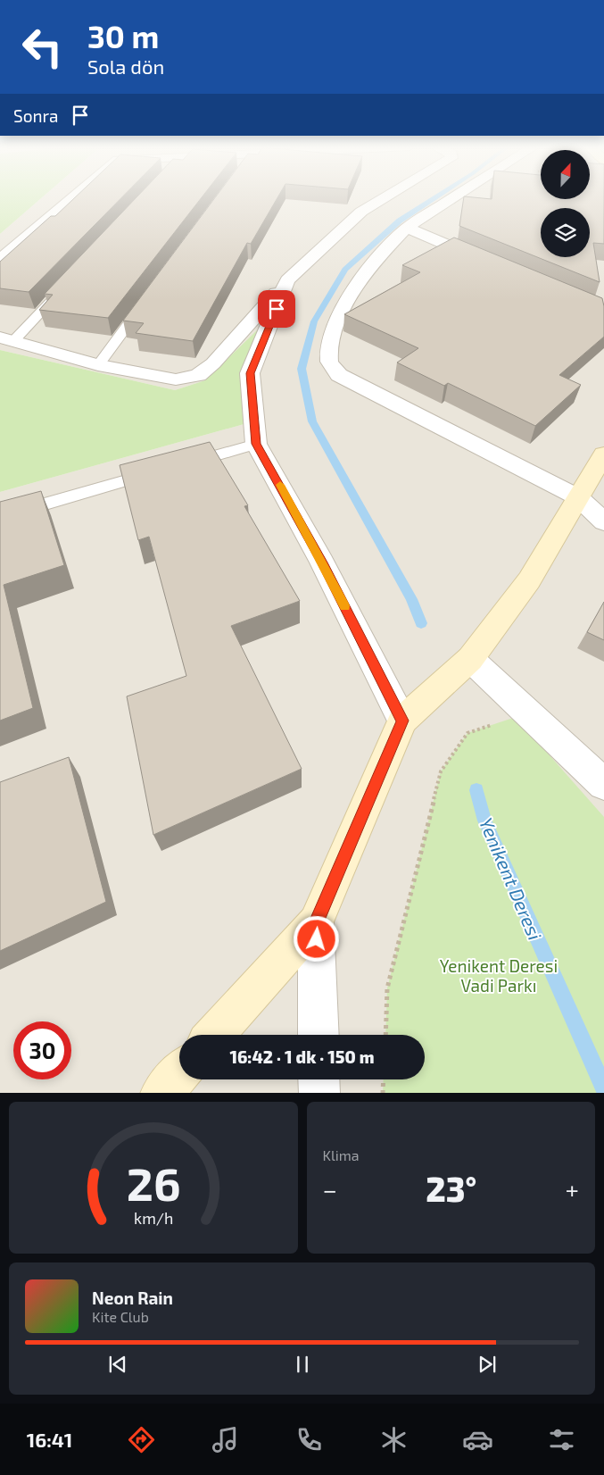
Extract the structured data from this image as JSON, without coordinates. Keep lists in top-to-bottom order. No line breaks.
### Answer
{"water":["Yenikent Deresi"],"parks":["Yenikent Deresi Vadi Parkı"],"north":"top","page":{"turn":["30 m","Sola dön"],"then":"Sonra","limit":"30","trip":"16:42 · 1 dk · 150 m","tile":"Klima","heat":["−","23°","+"],"song":["Neon Rain","Kite Club"],"tabs":"16:41","gauge":["26","km/h"]}}
